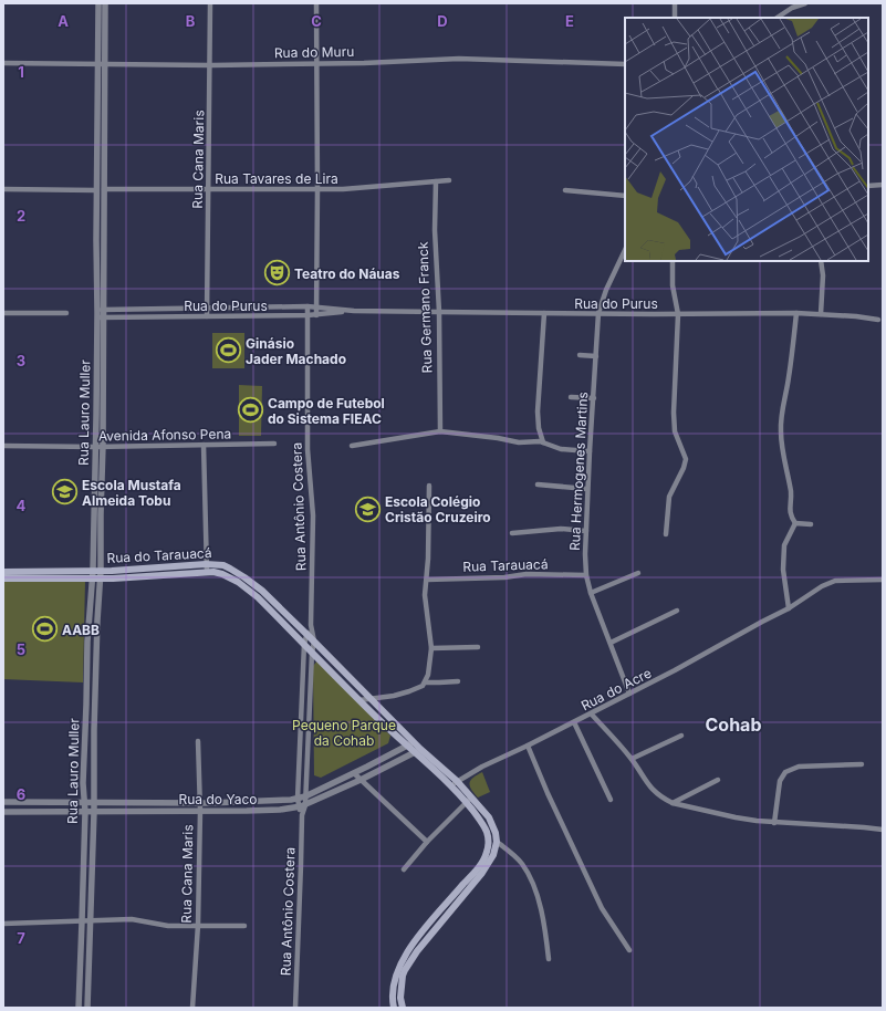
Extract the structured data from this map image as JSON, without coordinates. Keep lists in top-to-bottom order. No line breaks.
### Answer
{"streets":{"main road":["Rua do Tarauacá"],"street":["Rua do Muru","Rua Cana Maris","Rua Tavares de Lira","Rua do Purus","Rua Germano Franck","Rua Lauro Muller","Avenida Afonso Pena","Rua Hermogenes Martins","Rua Antônio Costera","Rua Tarauacá","Rua do Acre","Rua do Yaco"]},"crossings":[["Rua do Muru","Rua Cana Maris"],["Rua do Muru","Rua Lauro Muller"],["Rua Cana Maris","Rua Tavares de Lira"],["Rua Cana Maris","Rua do Purus"],["Rua Cana Maris","Rua do Yaco"],["Rua Tavares de Lira","Rua Germano Franck"],["Rua Tavares de Lira","Rua Lauro Muller"],["Rua do Purus","Rua Germano Franck"],["Rua do Purus","Rua Lauro Muller"],["Rua do Purus","Rua Hermogenes Martins"],["Rua do Purus","Rua Antônio Costera"],["Rua Lauro Muller","Avenida Afonso Pena"],["Rua Lauro Muller","Rua do Tarauacá"],["Rua Lauro Muller","Rua do Yaco"],["Rua Hermogenes Martins","Rua Tarauacá"],["Rua Hermogenes Martins","Rua do Acre"],["Rua Antônio Costera","Rua do Tarauacá"],["Rua Antônio Costera","Rua do Yaco"]],"districts":["Cohab"],"parks":["Pequeno Parque da Cohab"],"places":{"theatre":["Teatro do Náuas"],"sports":["Ginásio Jader Machado","Campo de Futebol do Sistema FIEAC","AABB"],"school or university":["Escola Mustafa Almeida Tobu","Escola Colégio Cristão Cruzeiro"]},"grid":{"columns":["A","B","C","D","E"],"rows":["1","2","3","4","5","6","7"]}}
